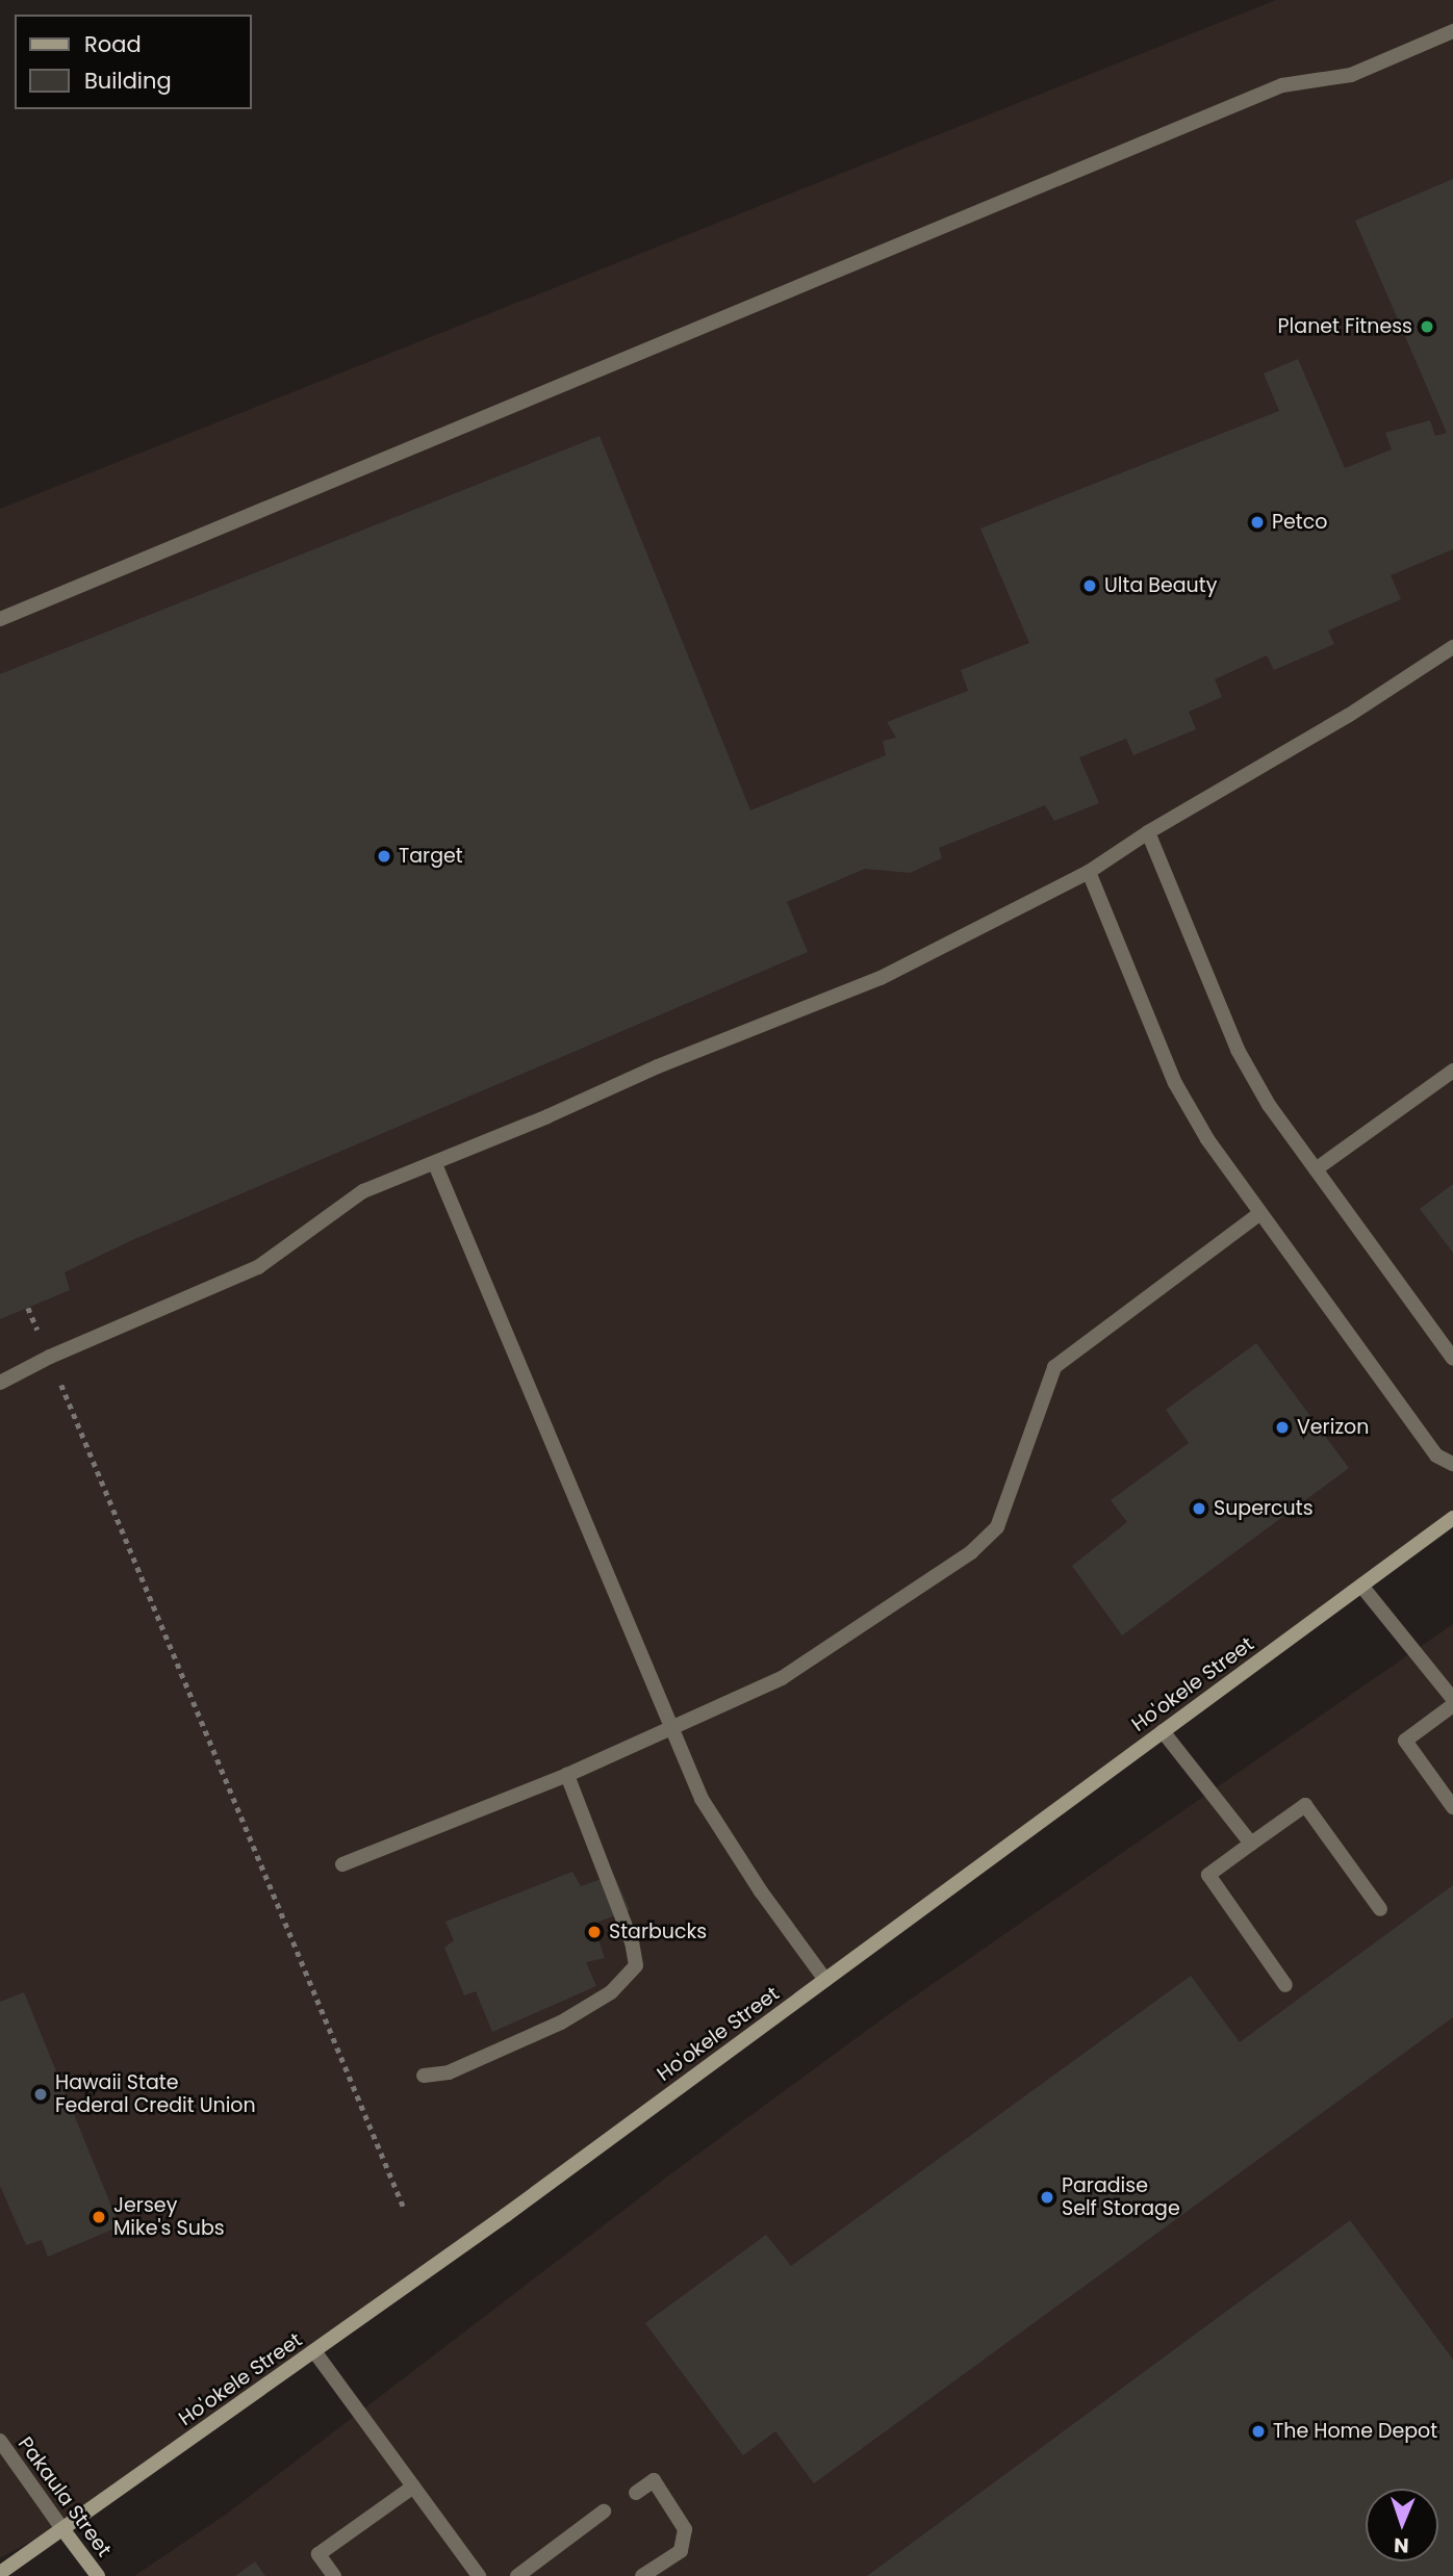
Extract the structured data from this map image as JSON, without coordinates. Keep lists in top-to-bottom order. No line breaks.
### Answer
{"streets":{"main road":["Ho'okele Street","Pakaula Street"]},"crossings":[["Ho'okele Street","Pakaula Street"]],"places":["Planet Fitness","Petco","Ulta Beauty","Target","Verizon","Supercuts","Starbucks","Hawaii State Federal Credit Union","Paradise Self Storage","Jersey Mike's Subs","The Home Depot"],"legend":["Road","Building"],"north":"bottom"}
